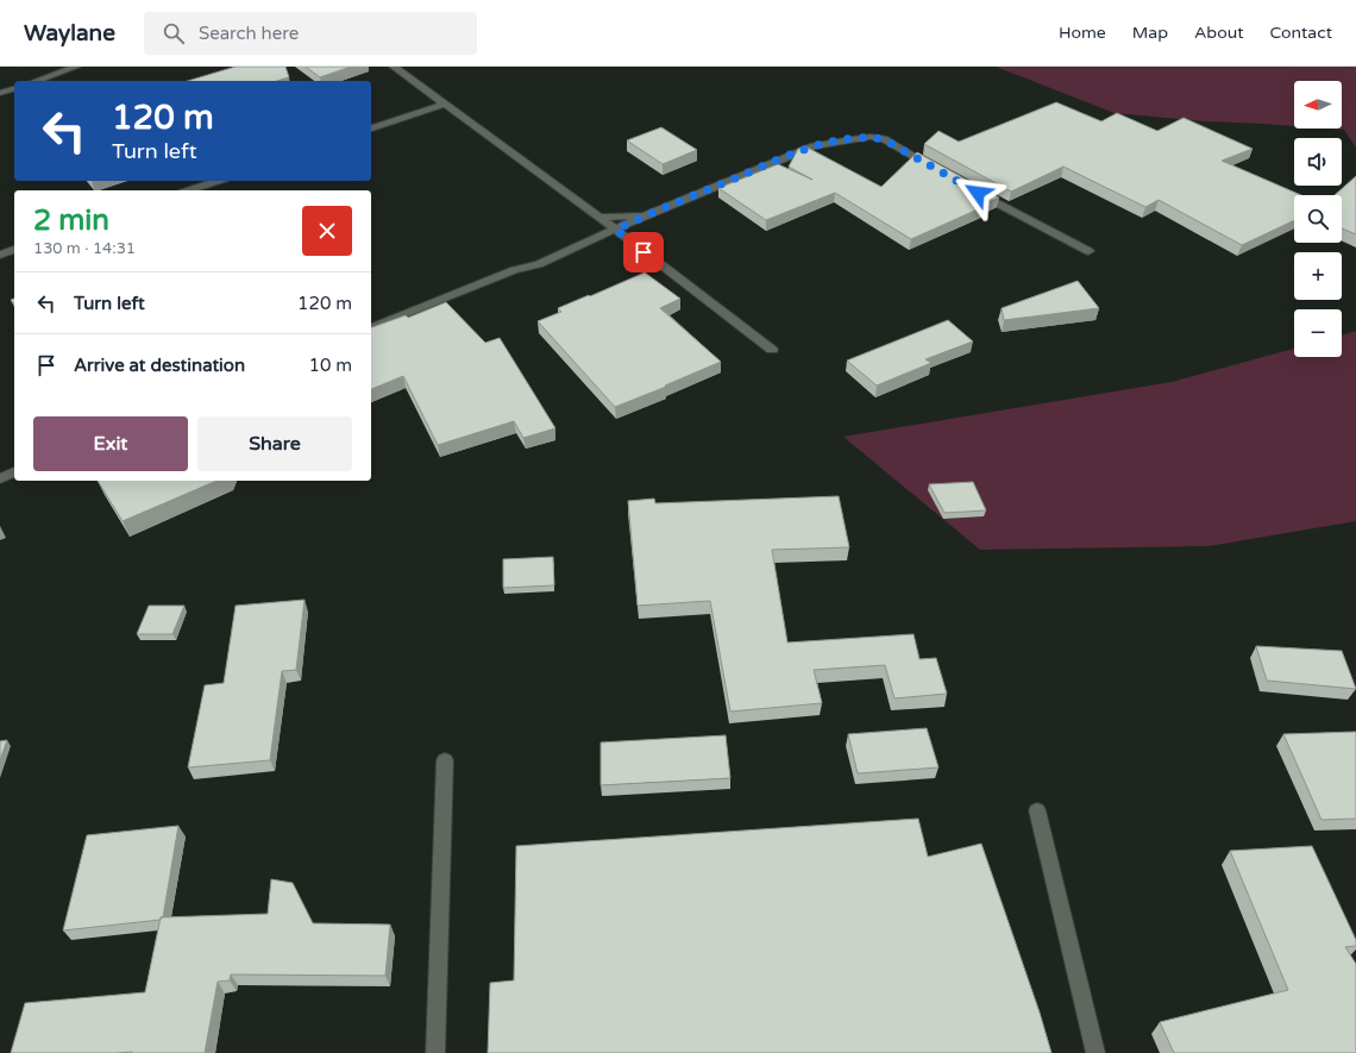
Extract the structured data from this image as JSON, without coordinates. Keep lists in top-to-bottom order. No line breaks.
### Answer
{"north":"left","page":{"header":"Waylane","search":"Search here","nav":["Home","Map","About","Contact"],"map_buttons":["+","−"],"turn":["120 m","Turn left"],"heading":["2 min","130 m · 14:31"],"list":[{"name":"Turn left","value":"120 m"},{"name":"Arrive at destination","value":"10 m"}],"buttons":["Exit","Share"]}}
